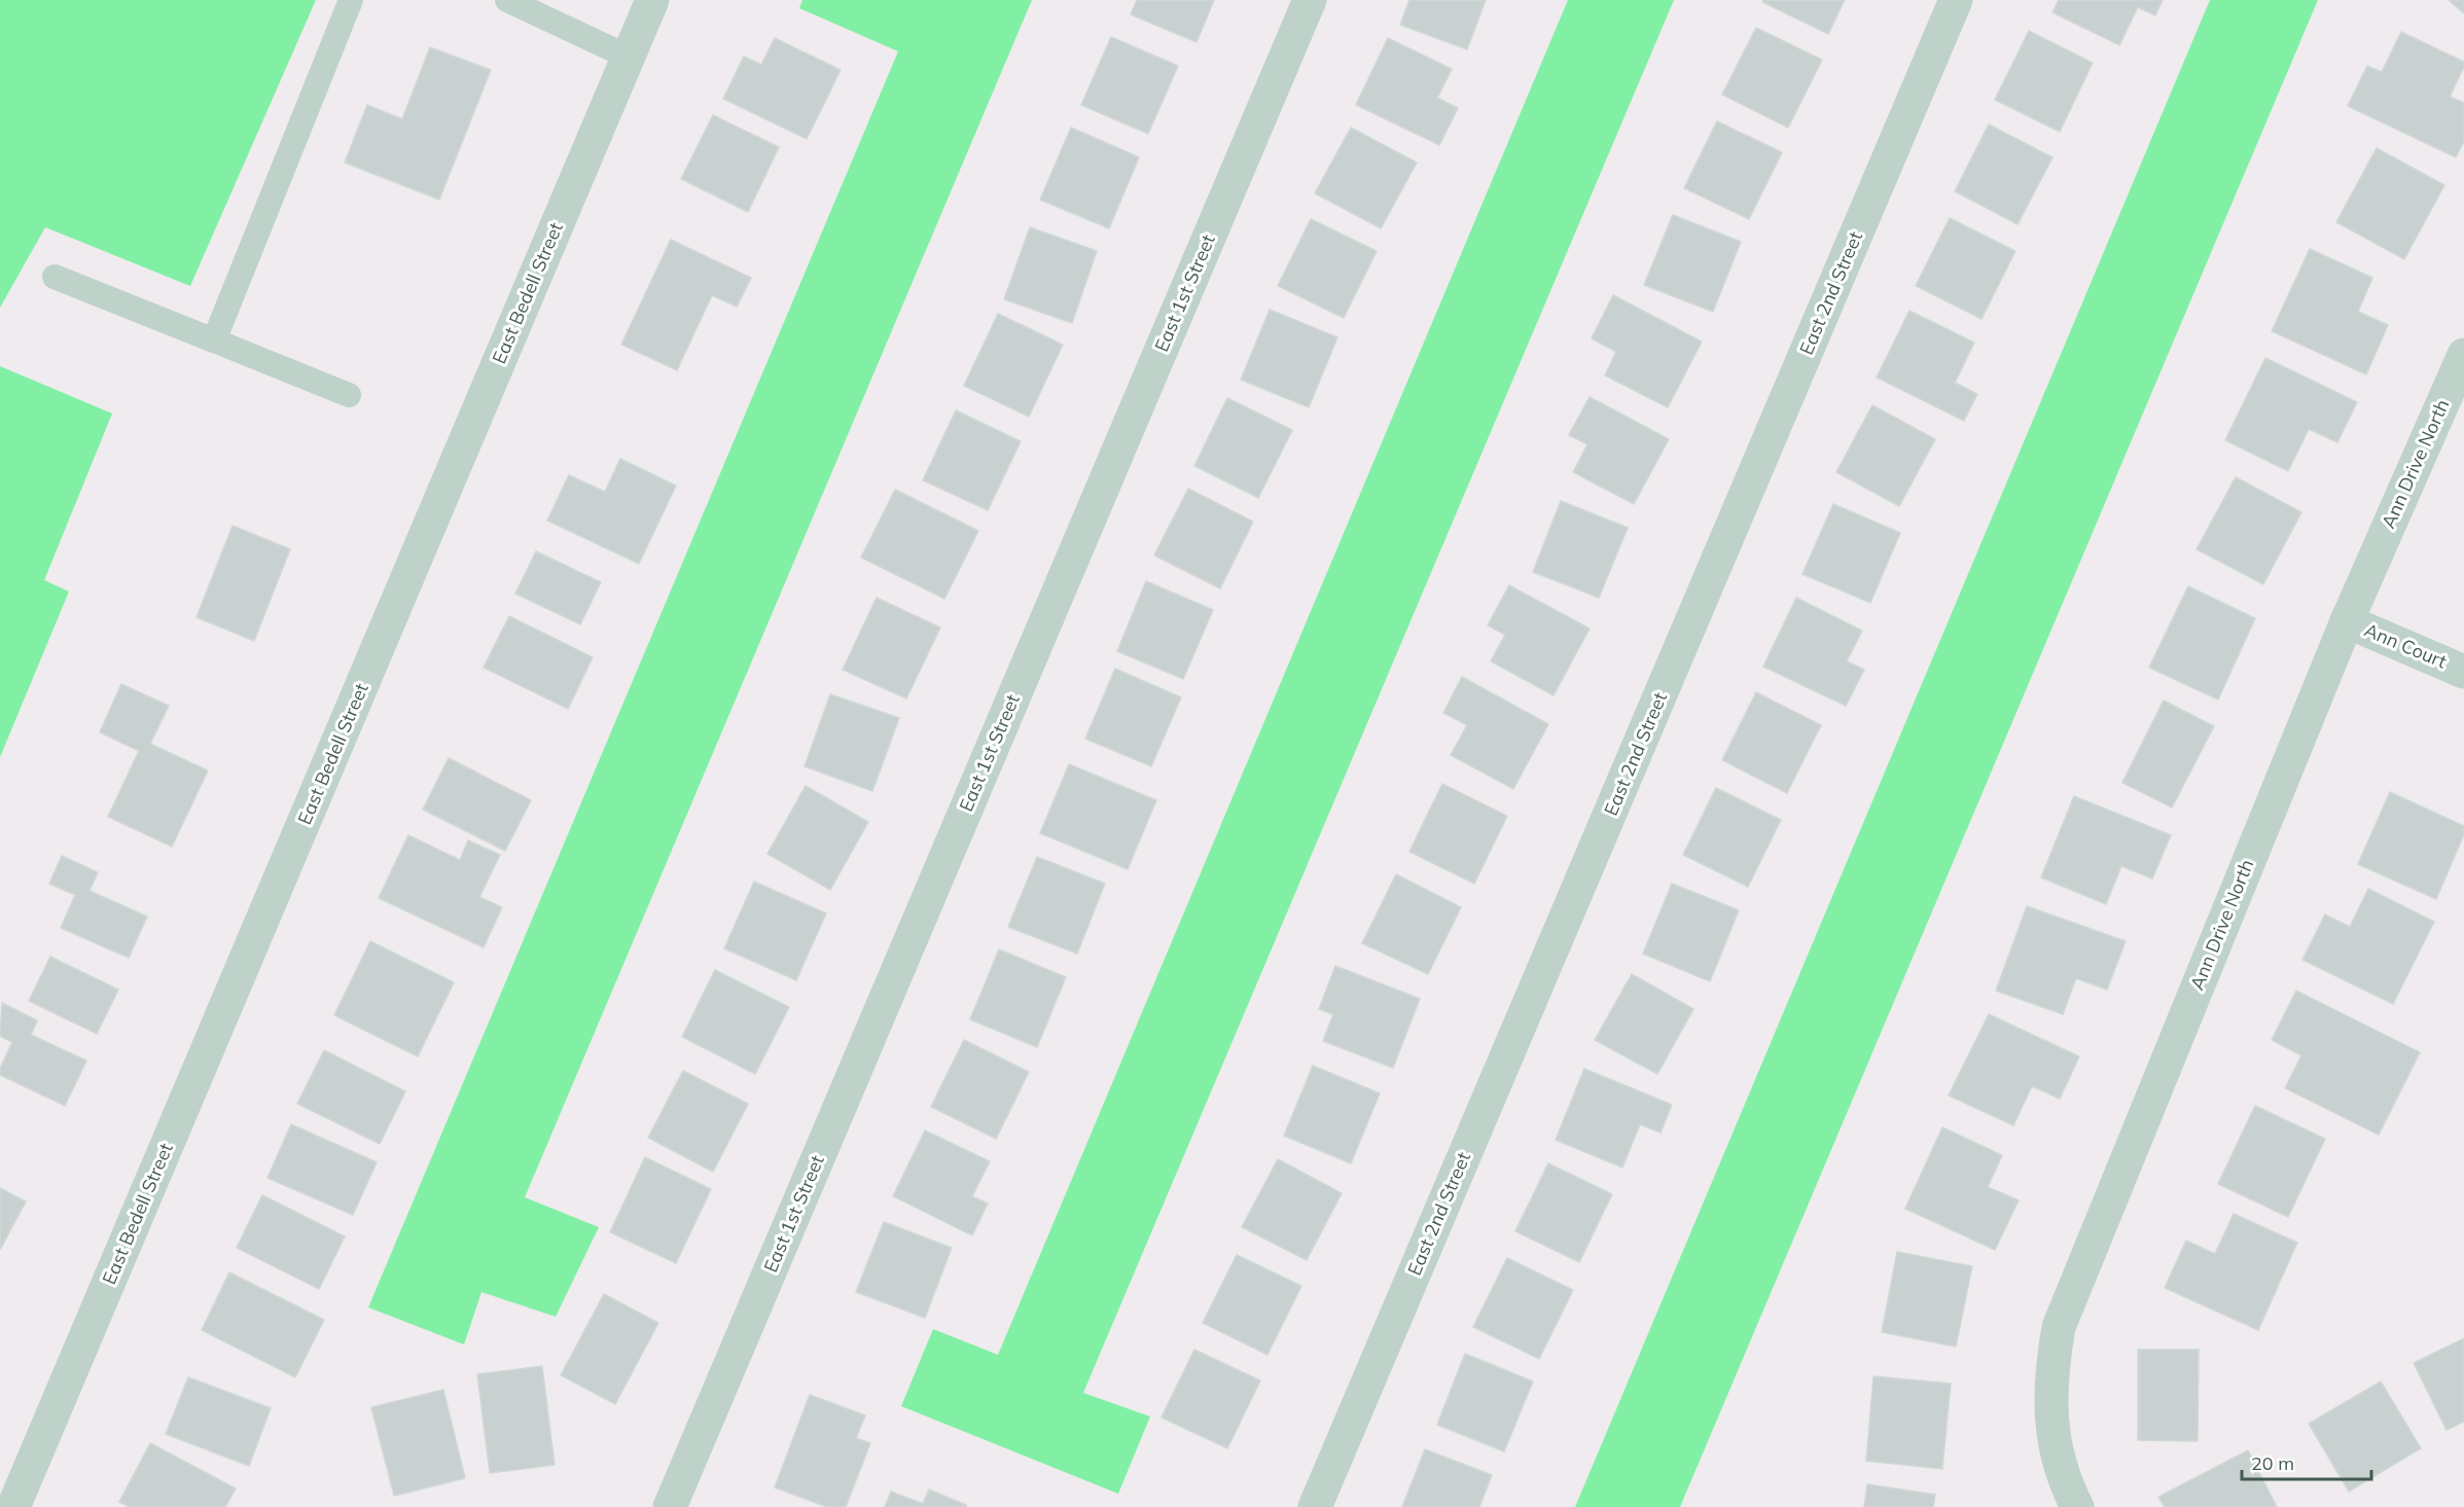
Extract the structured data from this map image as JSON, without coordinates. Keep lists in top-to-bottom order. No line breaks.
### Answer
{"streets":{"street":["East Bedell Street","East 1st Street","East 2nd Street","Ann Drive North","Ann Court"]},"crossings":[["Ann Drive North","Ann Court"]],"scale_bar":"20 m"}
